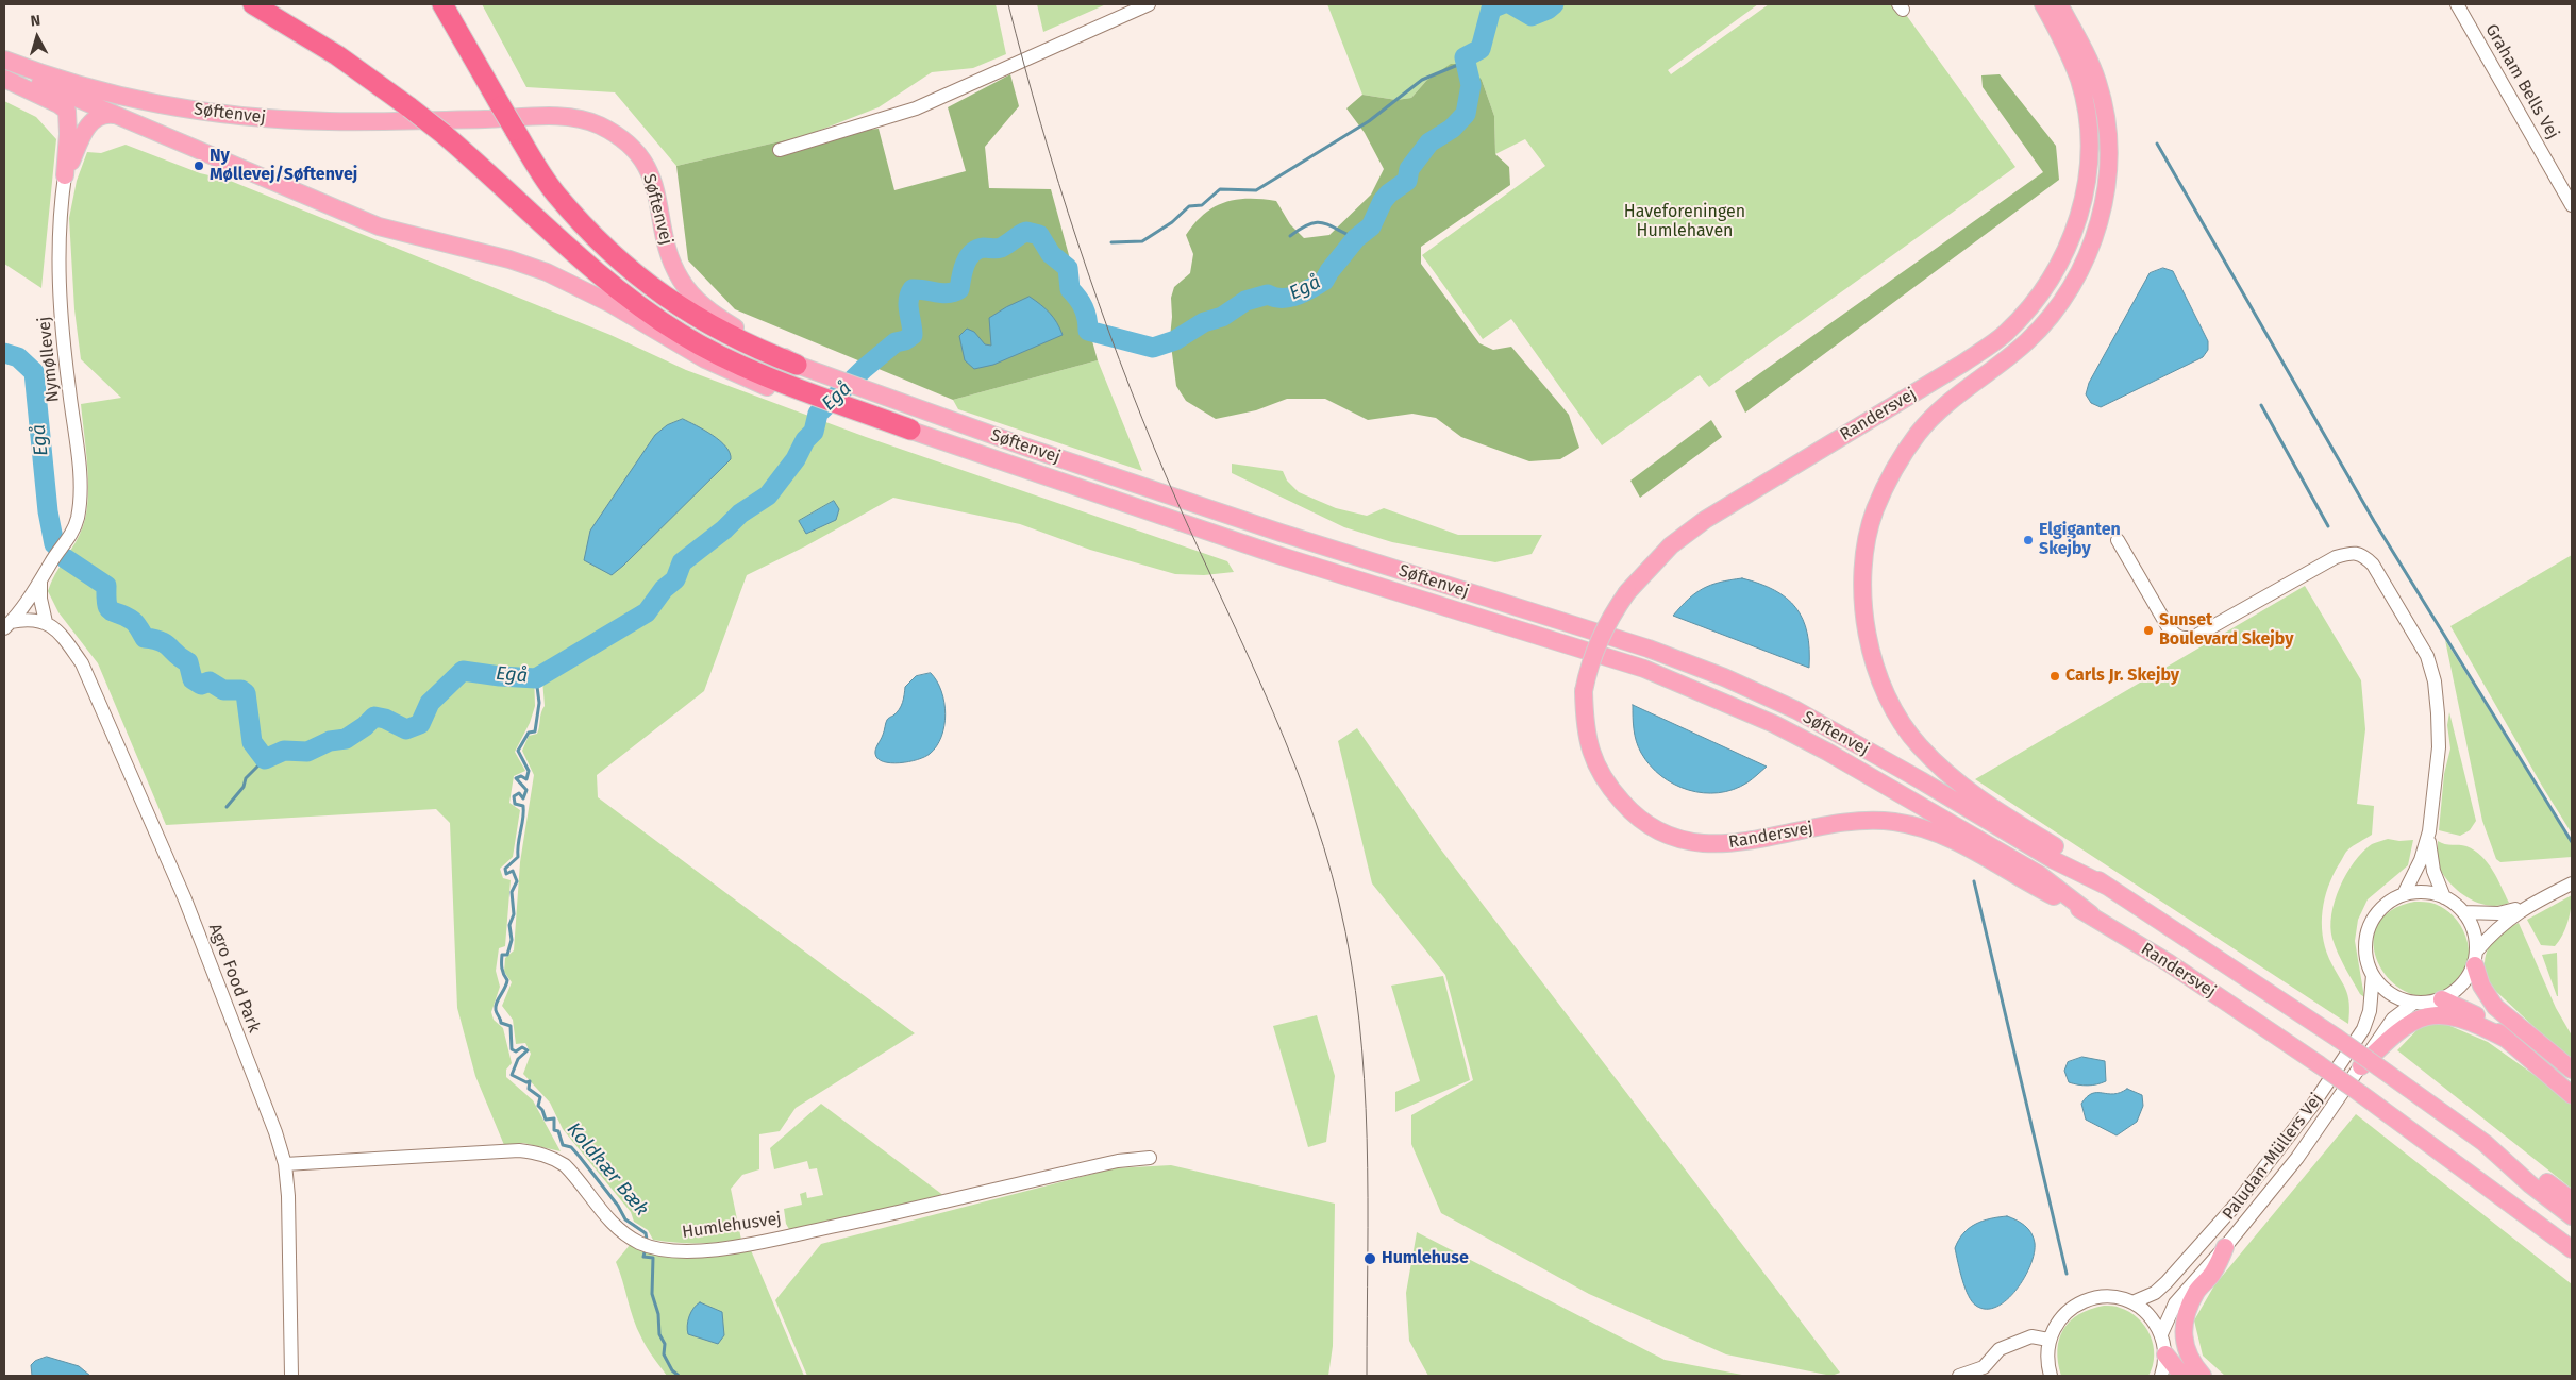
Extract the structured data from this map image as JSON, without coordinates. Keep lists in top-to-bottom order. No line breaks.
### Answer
{"streets":{"main road":["Søftenvej","Randersvej"],"street":["Graham Bells Vej","Nymøllevej","Agro Food Park","Paludan-Müllers Vej","Humlehusvej"]},"crossings":[["Søftenvej","Randersvej"],["Agro Food Park","Humlehusvej"]],"water":["Egå","Koldkær Bæk"],"parks":["Haveforeningen Humlehaven"],"places":["Ny Møllevej/Søftenvej","Elgiganten Skejby","Sunset Boulevard Skejby","Carls Jr. Skejby","Humlehuse"],"north":"top"}
